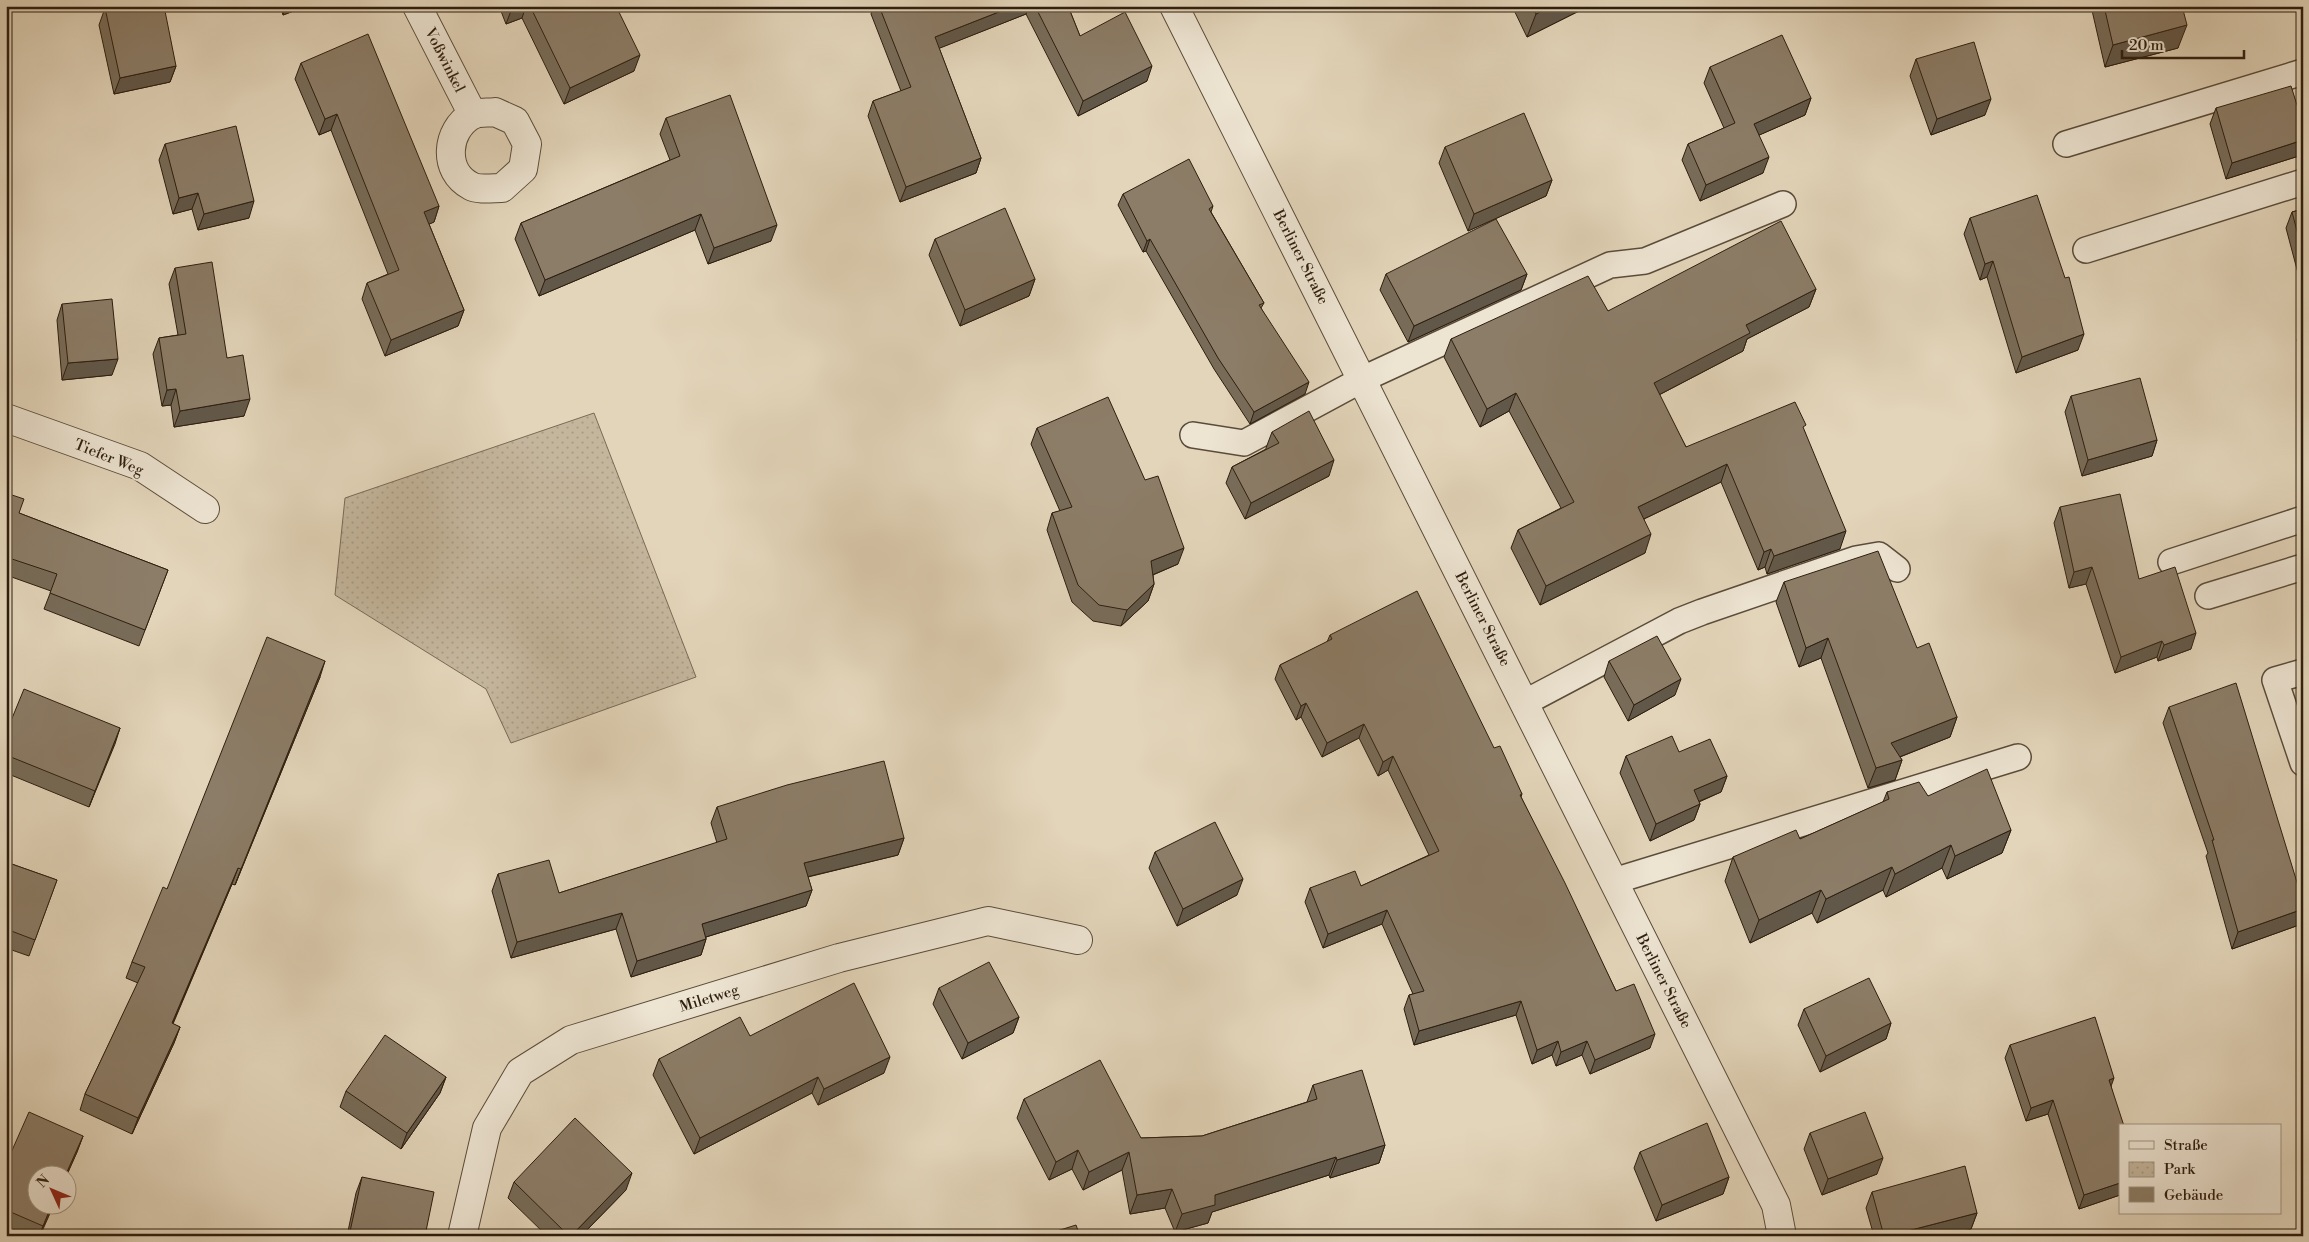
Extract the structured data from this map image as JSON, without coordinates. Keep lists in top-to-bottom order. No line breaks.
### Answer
{"streets":{"street":["Voßwinkel","Berliner Straße","Tiefer Weg","Miletweg"]},"legend":["Straße","Park","Gebäude"],"scale_bar":"20 m","north":"top left"}
